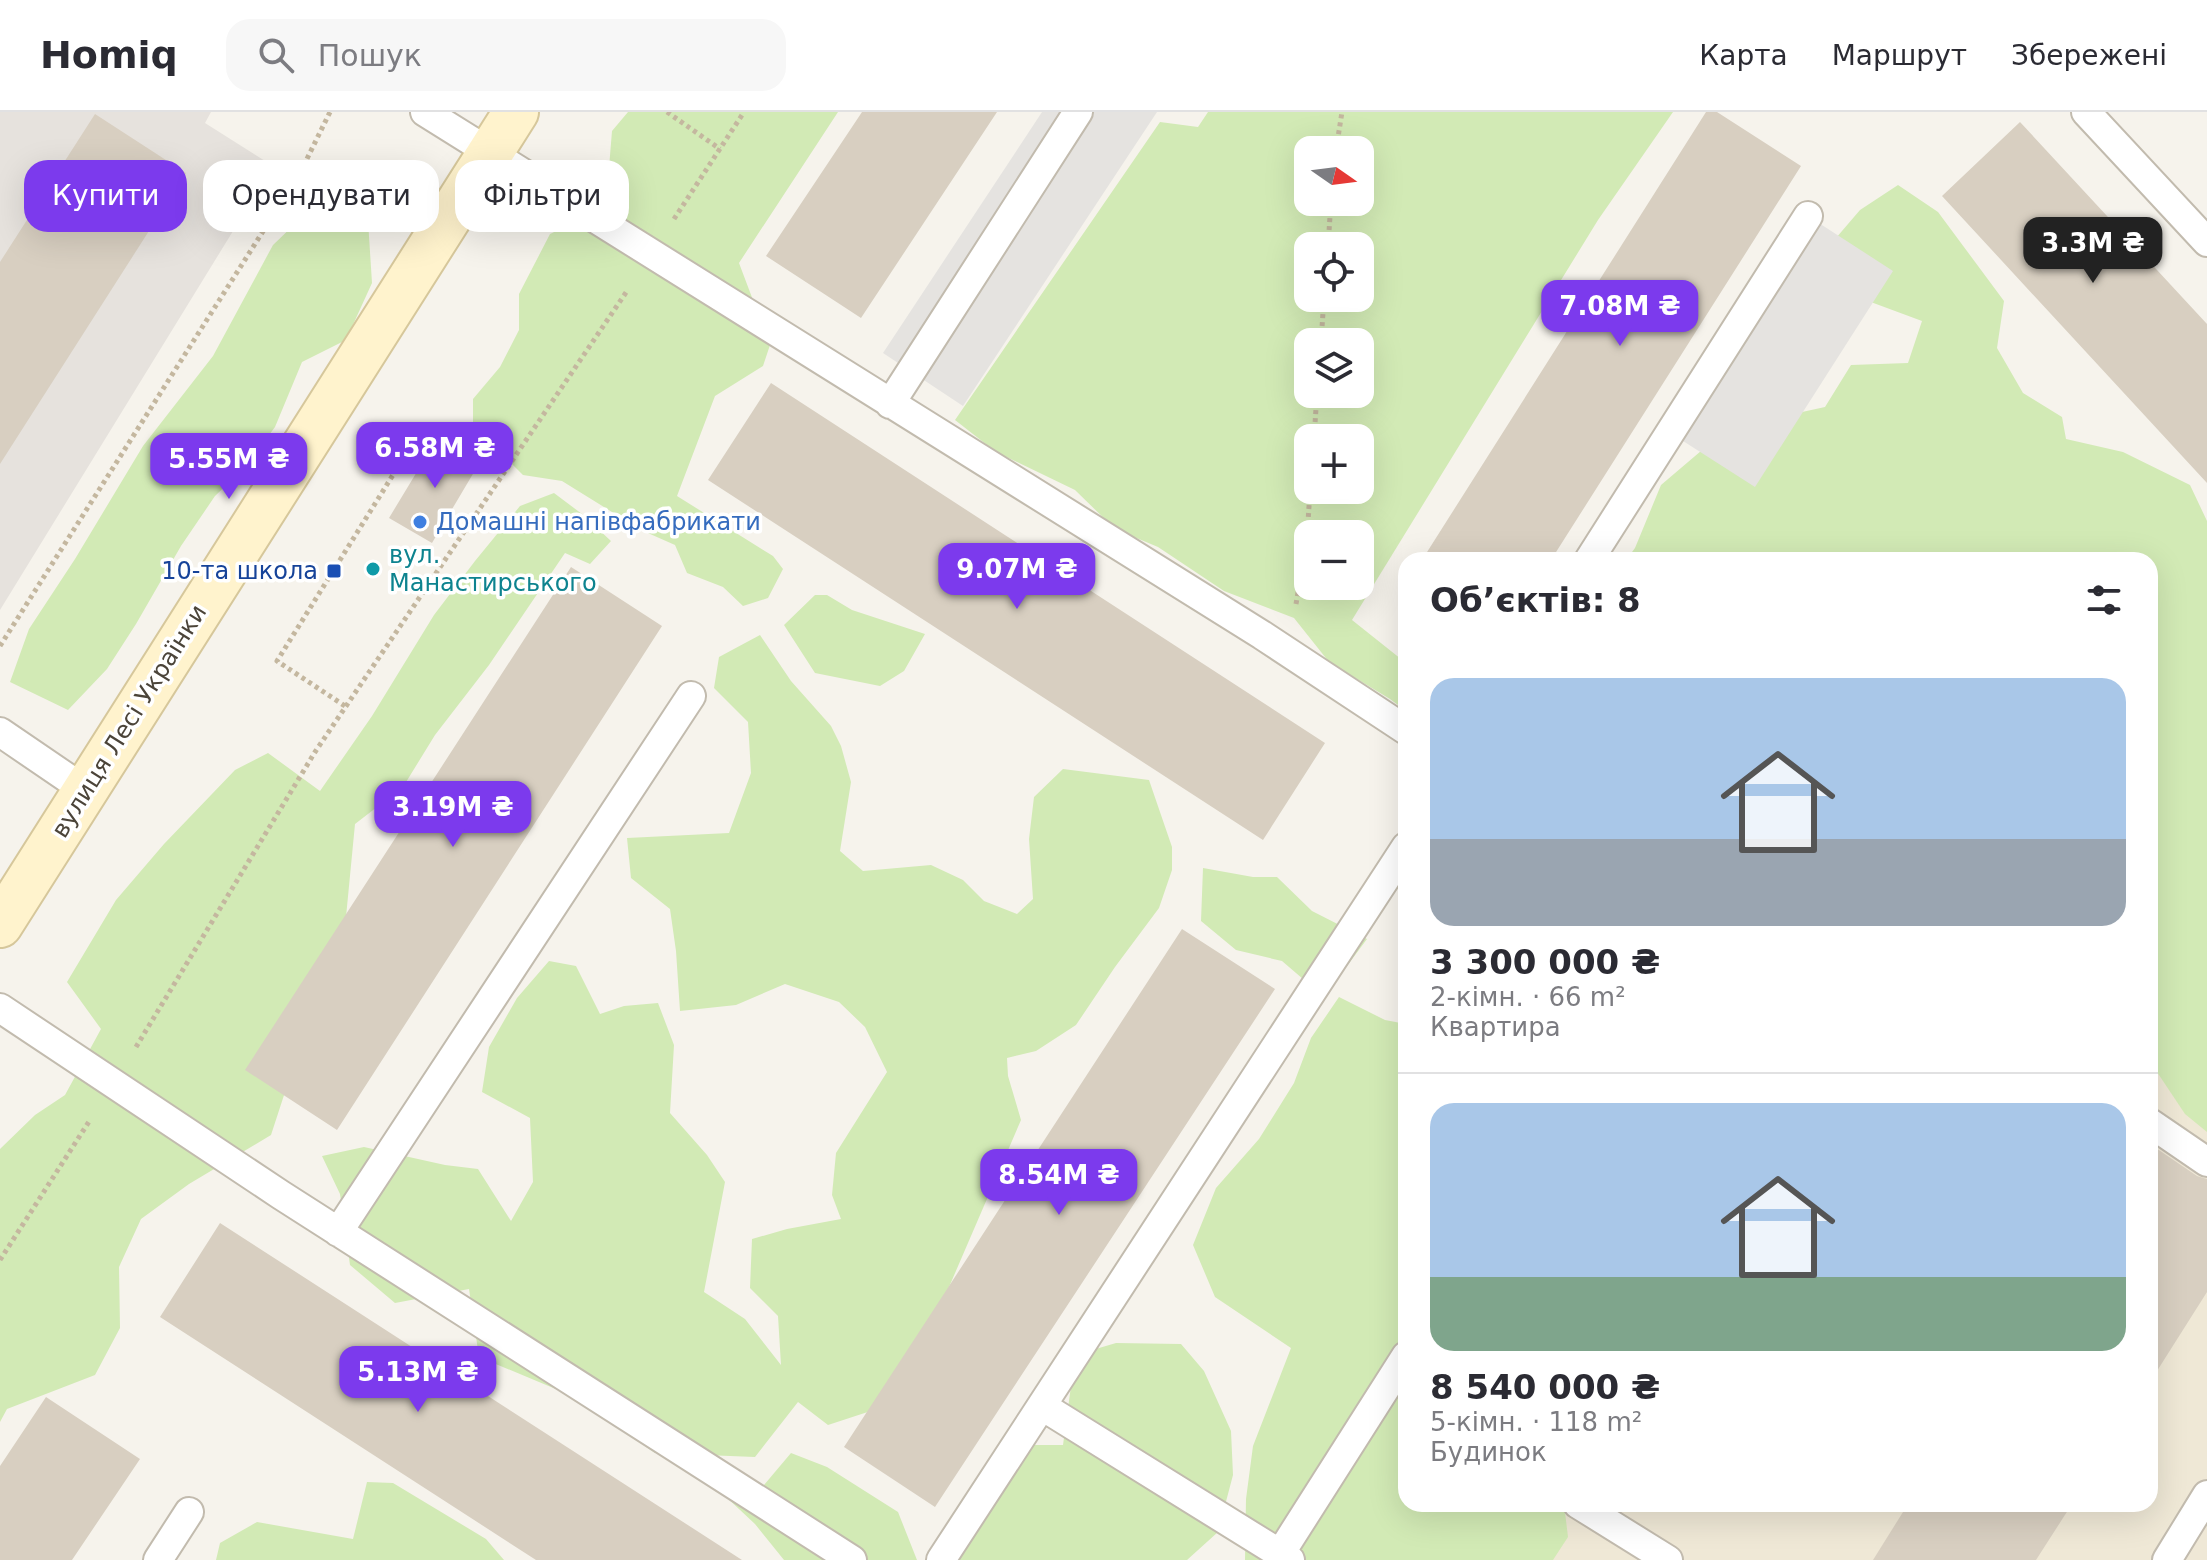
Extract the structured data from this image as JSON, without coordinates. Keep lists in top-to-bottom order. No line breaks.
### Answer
{"streets":{"main road":["вулиця Лесі Українки"]},"places":{"other":["Домашні напівфабрикати","вул. Манастирського"],"transit":["10-та школа"]},"north":"right","page":{"header":"Homiq","search":"Пошук","nav":["Карта","Маршрут","Збережені"],"map_buttons":["+","−"],"chip":["Купити","Орендувати","Фільтри"],"price":["3.3M ₴","7.08M ₴","6.58M ₴","5.55M ₴","9.07M ₴","3.19M ₴","8.54M ₴","5.13M ₴"],"heading":"Об’єктів: 8","list":[{"name":"3 300 000 ₴","note":"2-кімн. · 66 m² · Квартира"},{"name":"8 540 000 ₴","note":"5-кімн. · 118 m² · Будинок"}]}}
